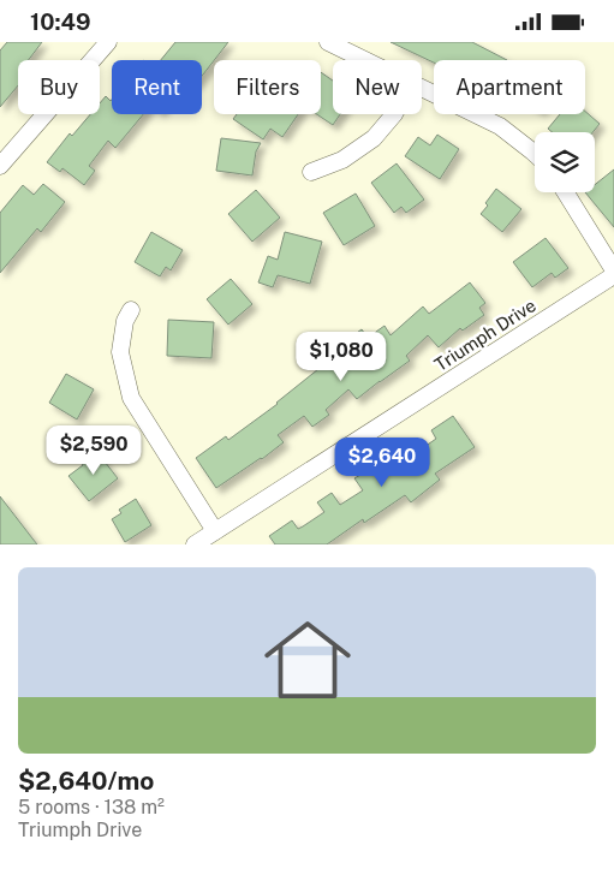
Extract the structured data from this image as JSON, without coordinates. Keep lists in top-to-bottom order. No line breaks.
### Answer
{"streets":{"street":["Triumph Drive"]},"page":{"status":"10:49","chip":["Buy","Rent","Filters","New","Apartment"],"price":["$1,080","$2,590","$2,640"],"list":[{"name":"$2,640/mo","note":"5 rooms · 138 m² · Triumph Drive"}]}}
